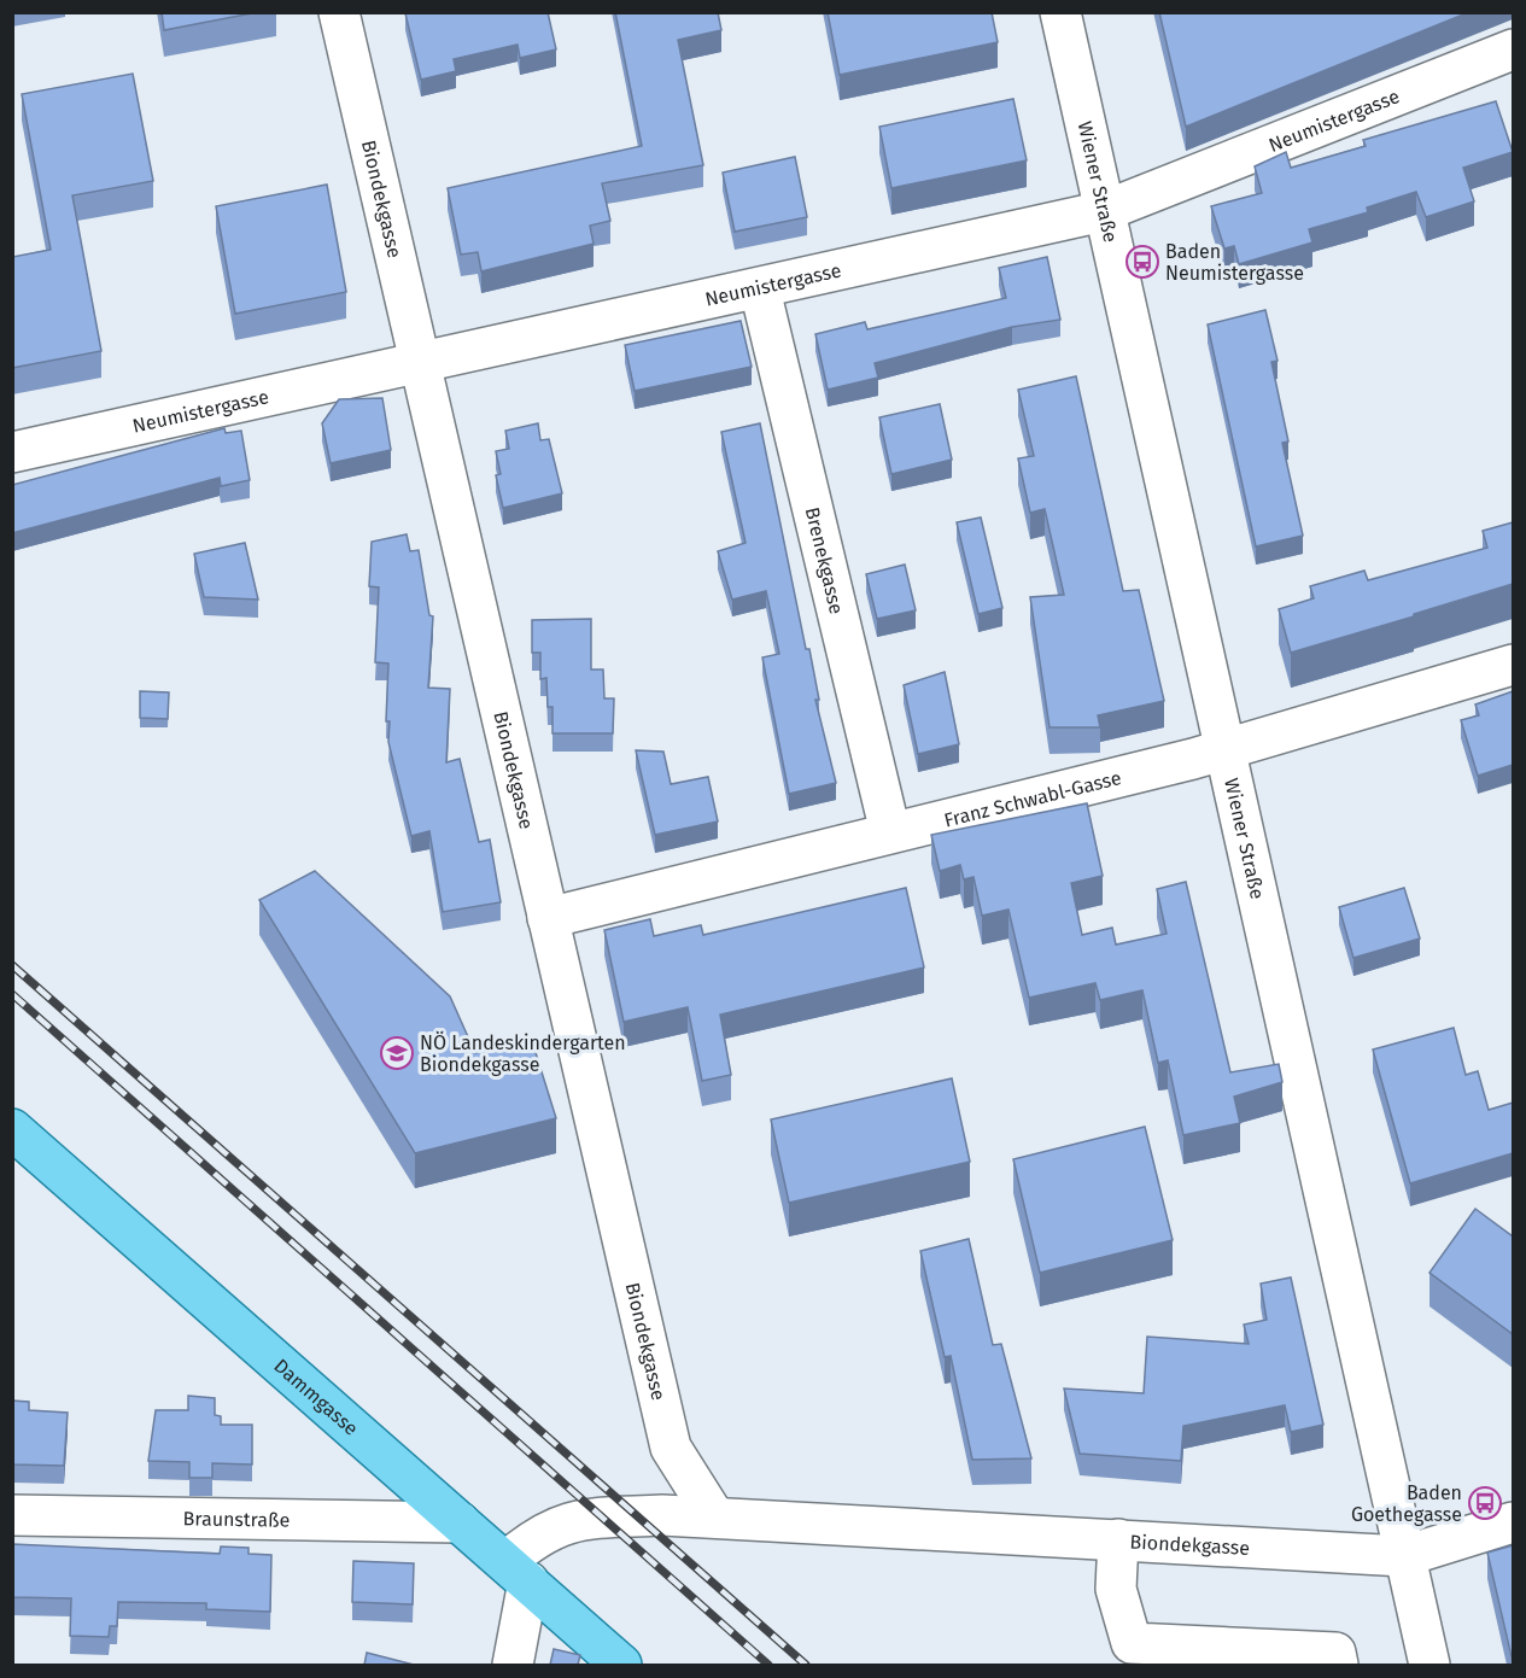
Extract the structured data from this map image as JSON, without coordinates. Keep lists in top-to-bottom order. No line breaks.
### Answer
{"streets":{"main road":["Dammgasse"],"street":["Neumistergasse","Wiener Straße","Biondekgasse","Brenekgasse","Franz Schwabl-Gasse","Braunstraße"]},"crossings":[["Neumistergasse","Wiener Straße"],["Neumistergasse","Biondekgasse"],["Neumistergasse","Brenekgasse"],["Wiener Straße","Biondekgasse"],["Wiener Straße","Franz Schwabl-Gasse"],["Biondekgasse","Franz Schwabl-Gasse"],["Biondekgasse","Dammgasse"],["Brenekgasse","Franz Schwabl-Gasse"],["Dammgasse","Braunstraße"]],"places":{"bus stop":["Baden Neumistergasse","Baden Goethegasse"],"school or university":["NÖ Landeskindergarten Biondekgasse"]}}
